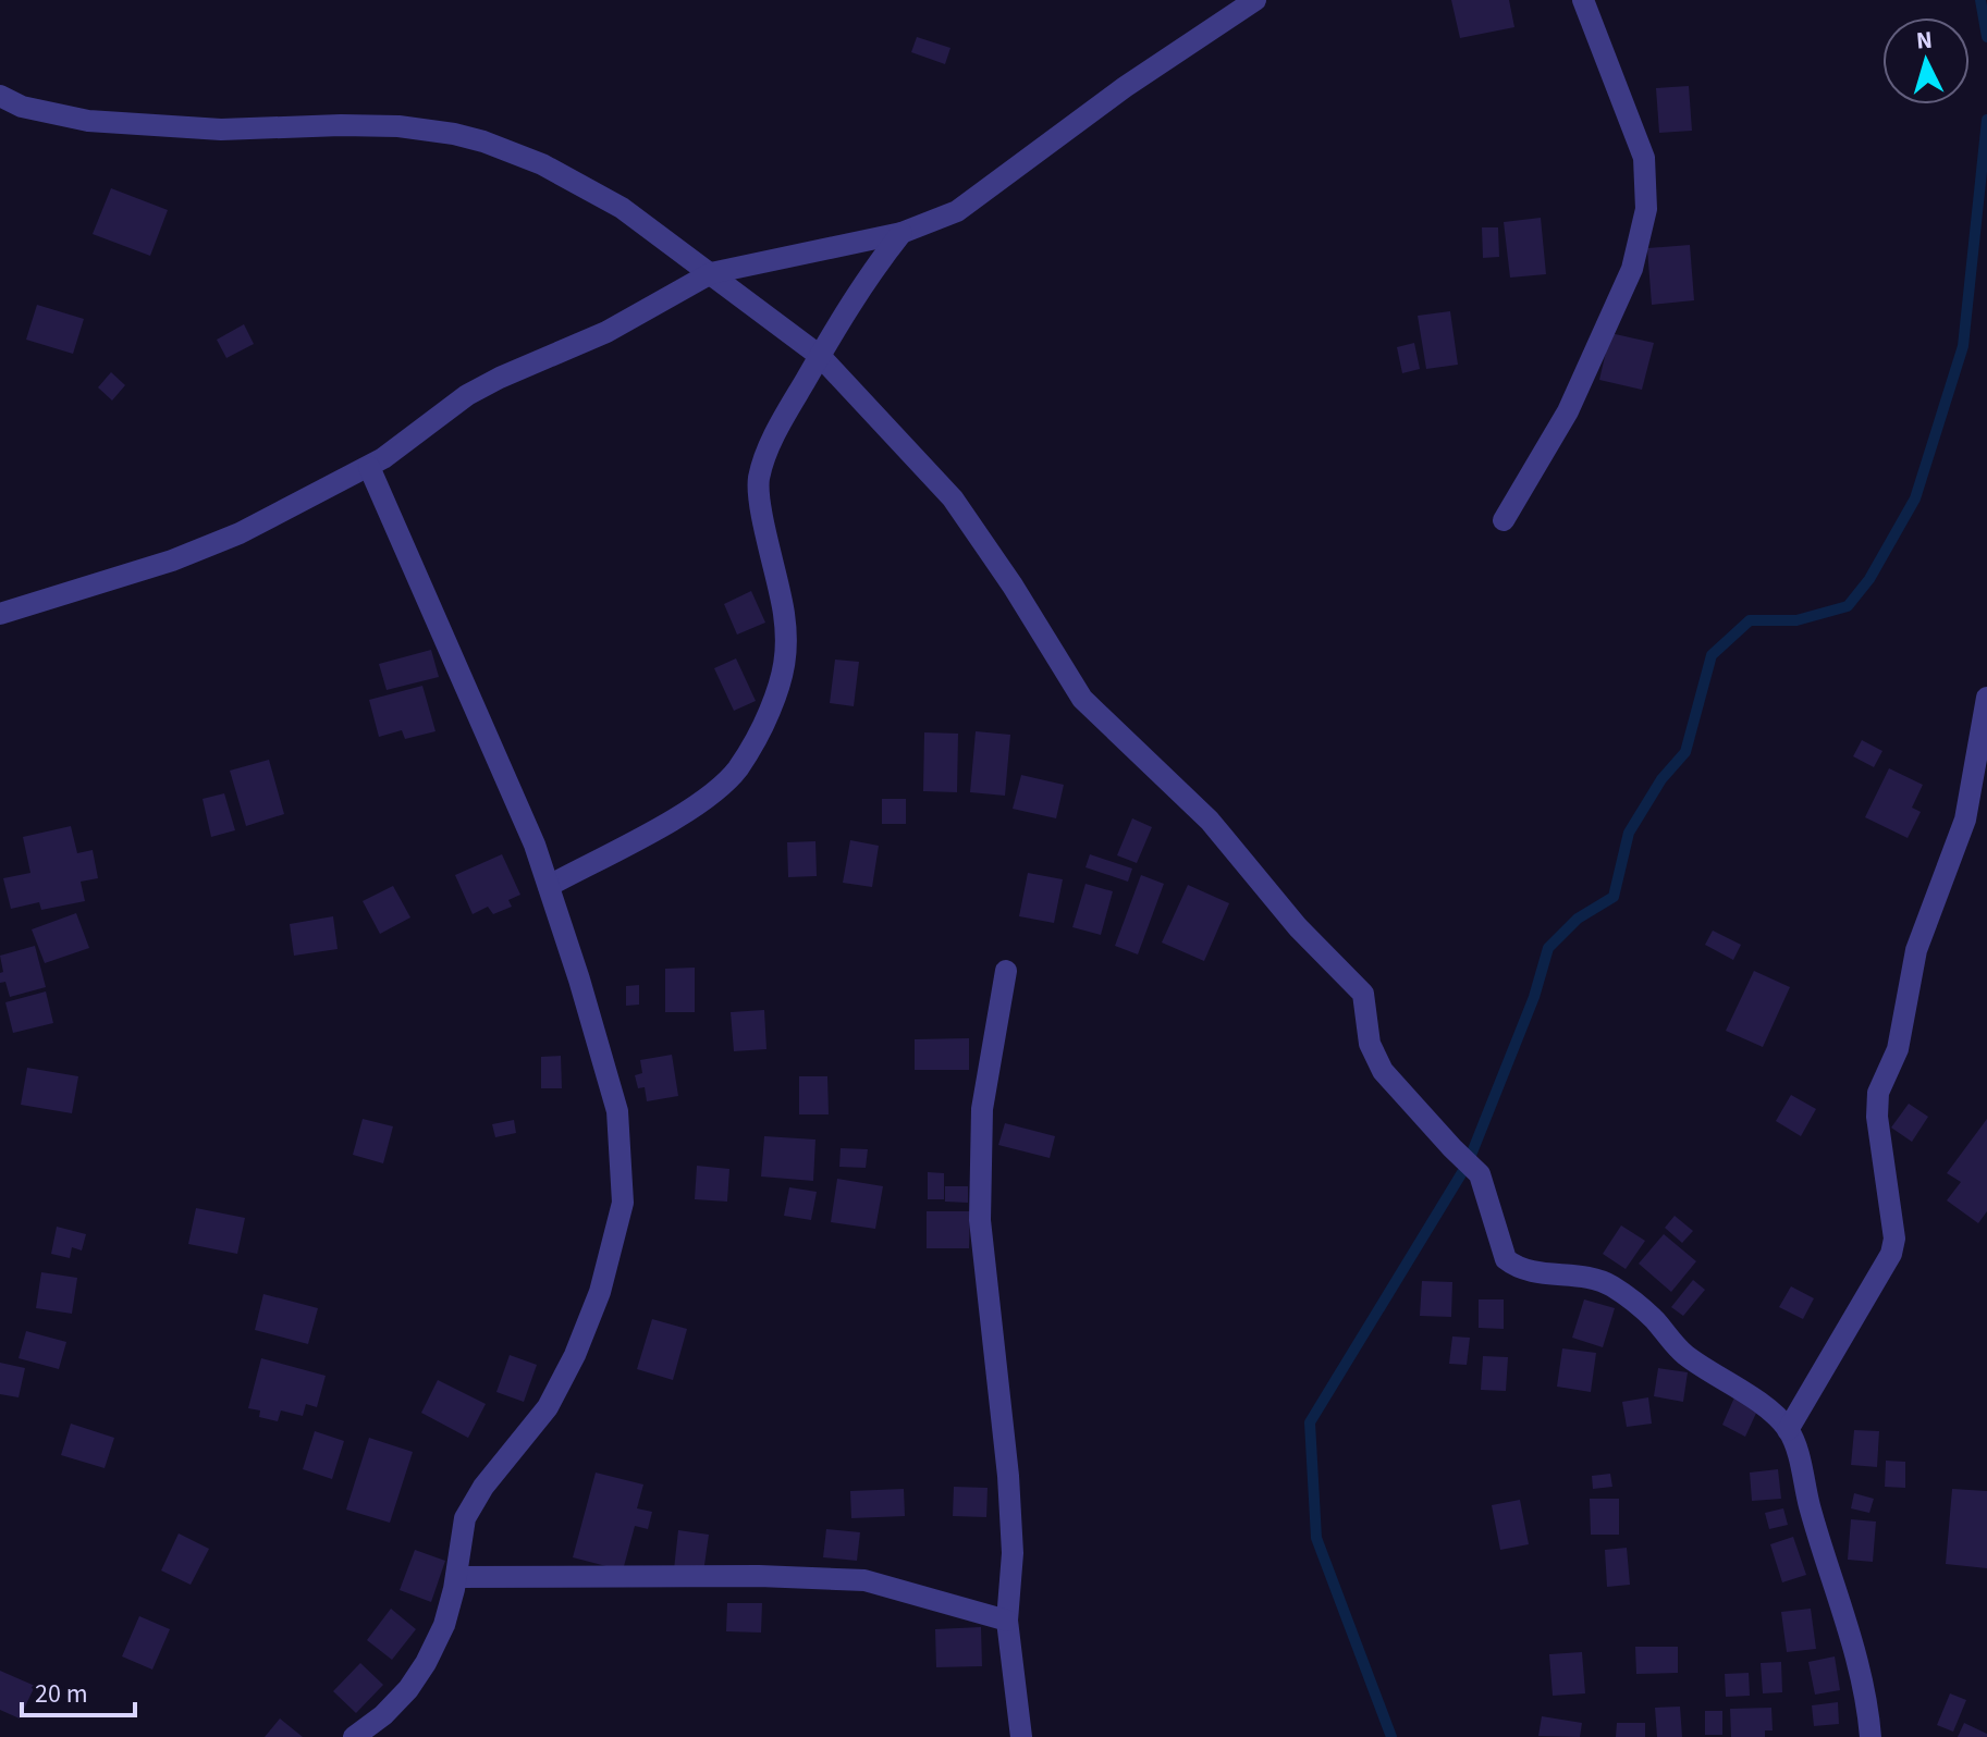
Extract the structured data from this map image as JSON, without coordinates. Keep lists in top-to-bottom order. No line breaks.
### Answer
{"scale_bar":"20 m","north":"top"}
